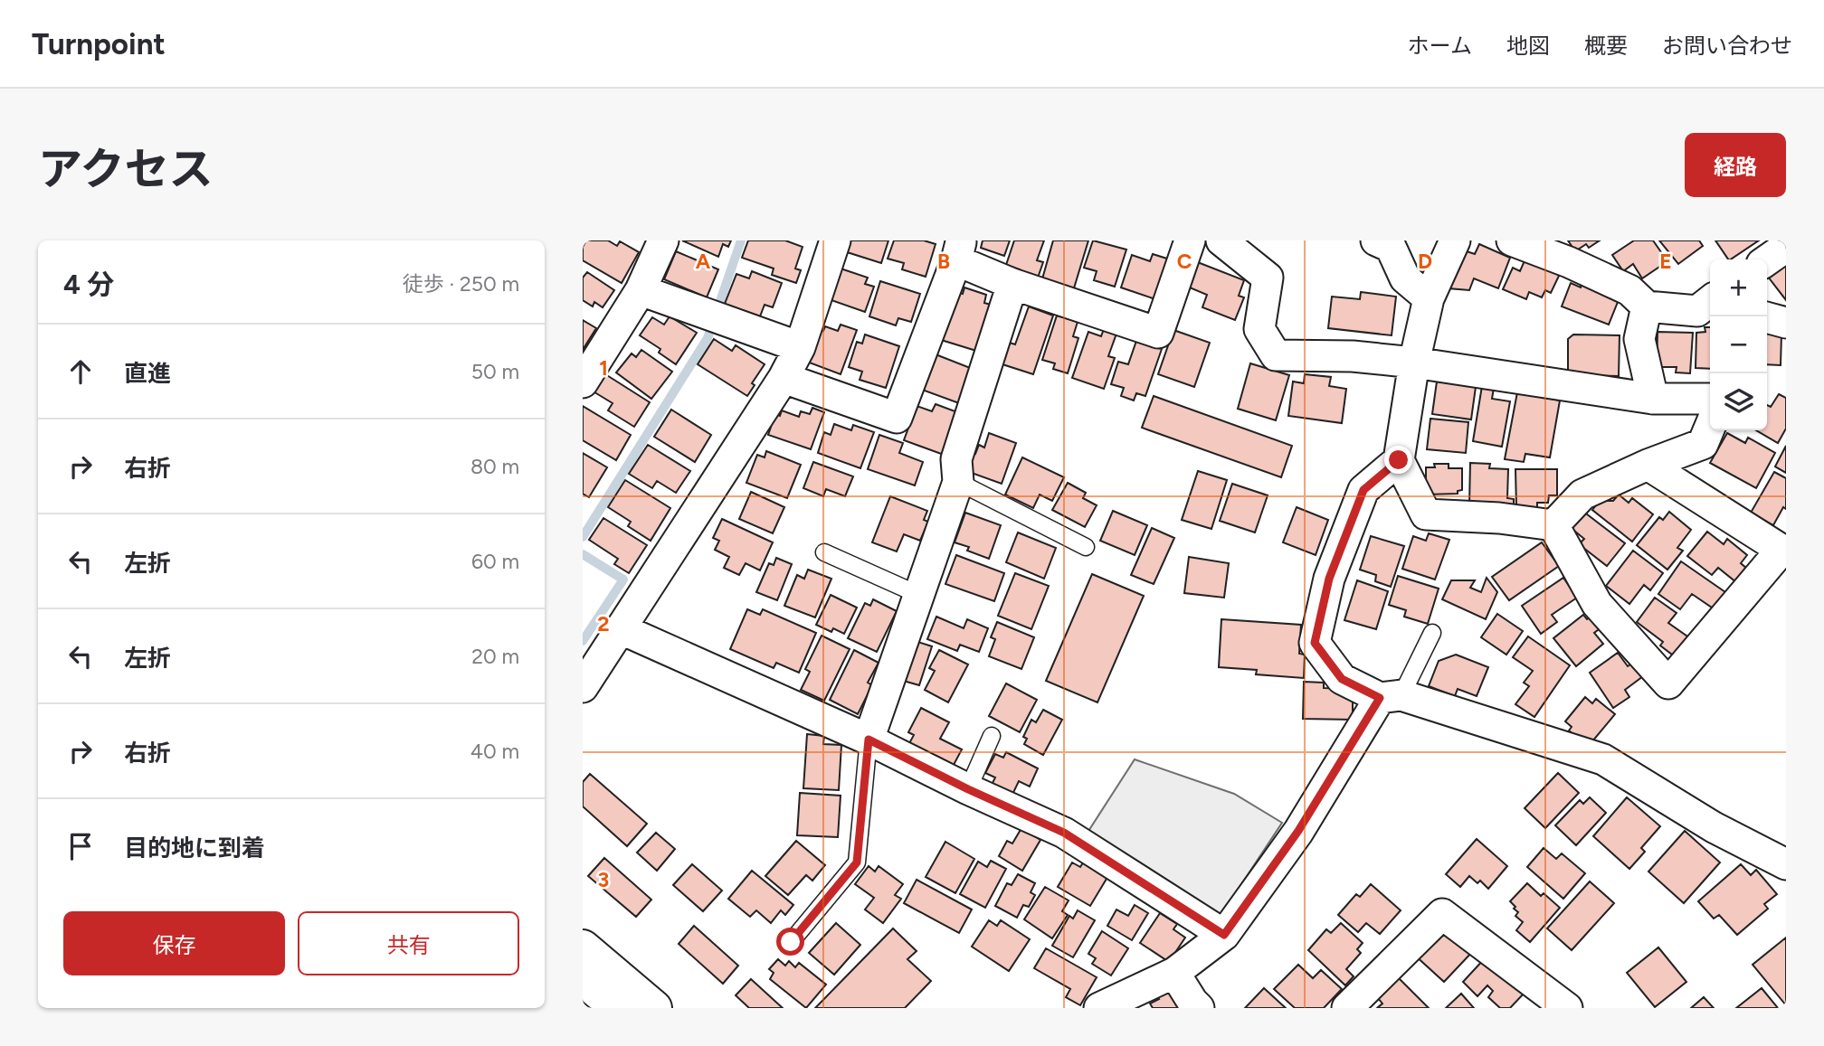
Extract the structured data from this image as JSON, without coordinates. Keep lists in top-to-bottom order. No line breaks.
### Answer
{"page":{"header":"Turnpoint","nav":["ホーム","地図","概要","お問い合わせ"],"title":"アクセス","buttons":["経路",["保存","共有"]],"heading":["4 分","徒歩 · 250 m"],"map_buttons":["+","−"],"list":[["直進","50 m"],["右折","80 m"],["左折","60 m"],["左折","20 m"],["右折","40 m"],"目的地に到着"]},"grid":{"columns":["A","B","C","D","E"],"rows":["1","2","3"]}}
